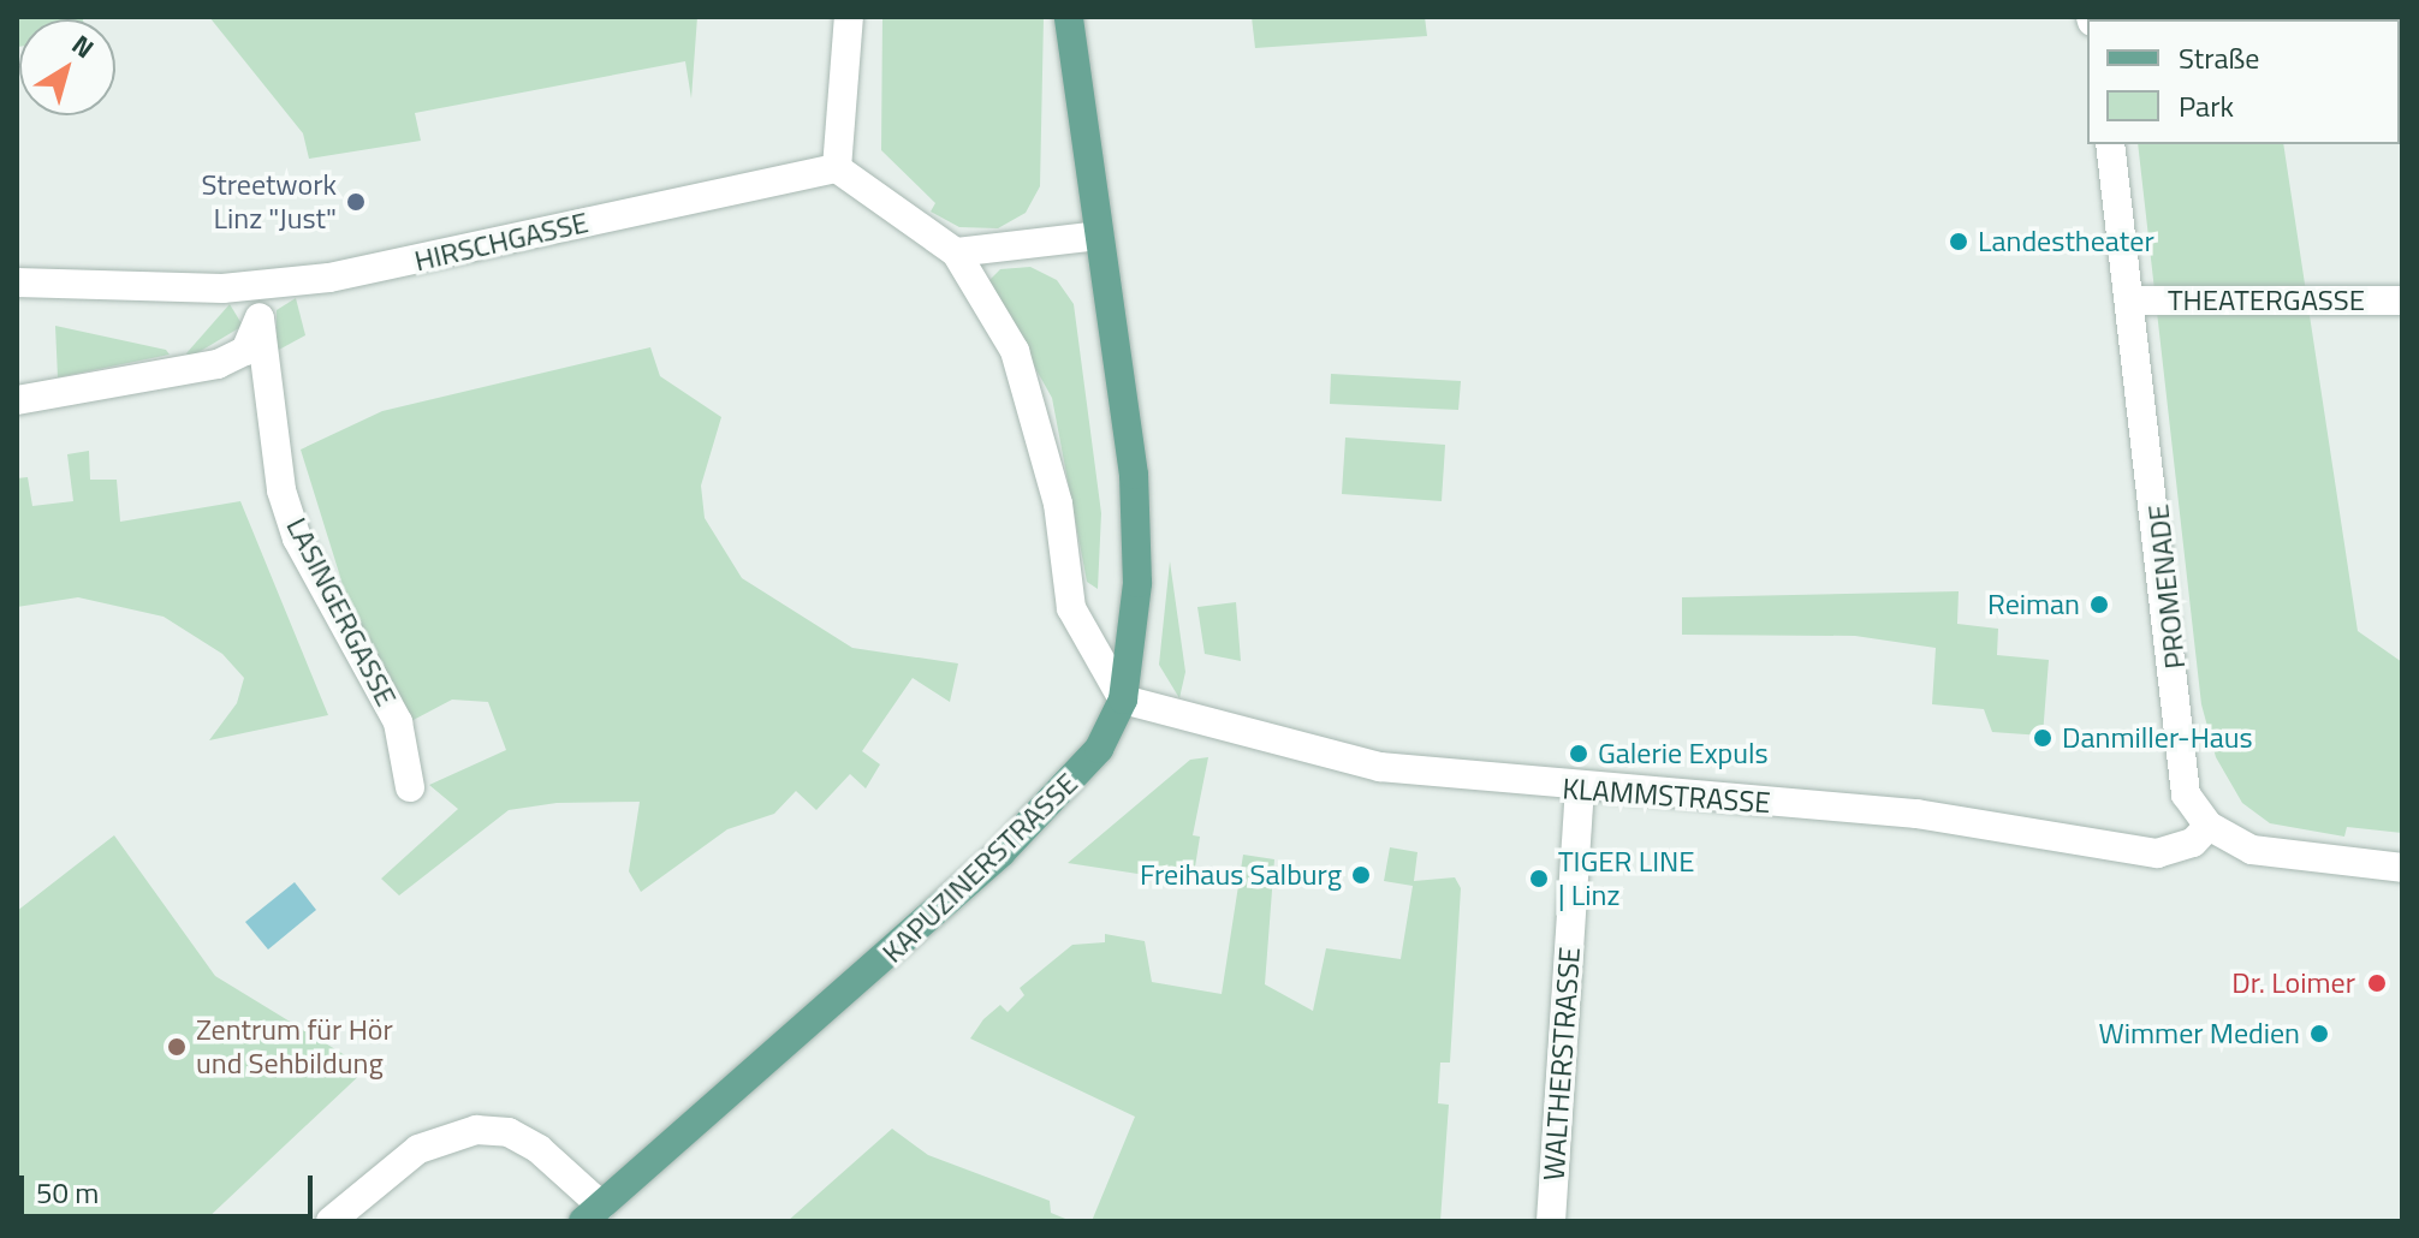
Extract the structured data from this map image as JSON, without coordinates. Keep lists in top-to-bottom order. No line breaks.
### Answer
{"streets":{"main road":["KAPUZINERSTRASSE"],"street":["HIRSCHGASSE","THEATERGASSE","PROMENADE","LASINGERGASSE","KLAMMSTRASSE","WALTHERSTRASSE"]},"crossings":[["HIRSCHGASSE","LASINGERGASSE"],["THEATERGASSE","PROMENADE"],["PROMENADE","KLAMMSTRASSE"],["KLAMMSTRASSE","KAPUZINERSTRASSE"],["KLAMMSTRASSE","WALTHERSTRASSE"]],"places":["Streetwork Linz \"Just\"","Landestheater","Reiman","Danmiller-Haus","Galerie Expuls","Freihaus Salburg","TIGER LINE | Linz","Dr. Loimer","Wimmer Medien","Zentrum für Hör und Sehbildung"],"legend":["Straße","Park"],"scale_bar":"50 m","north":"top right"}
